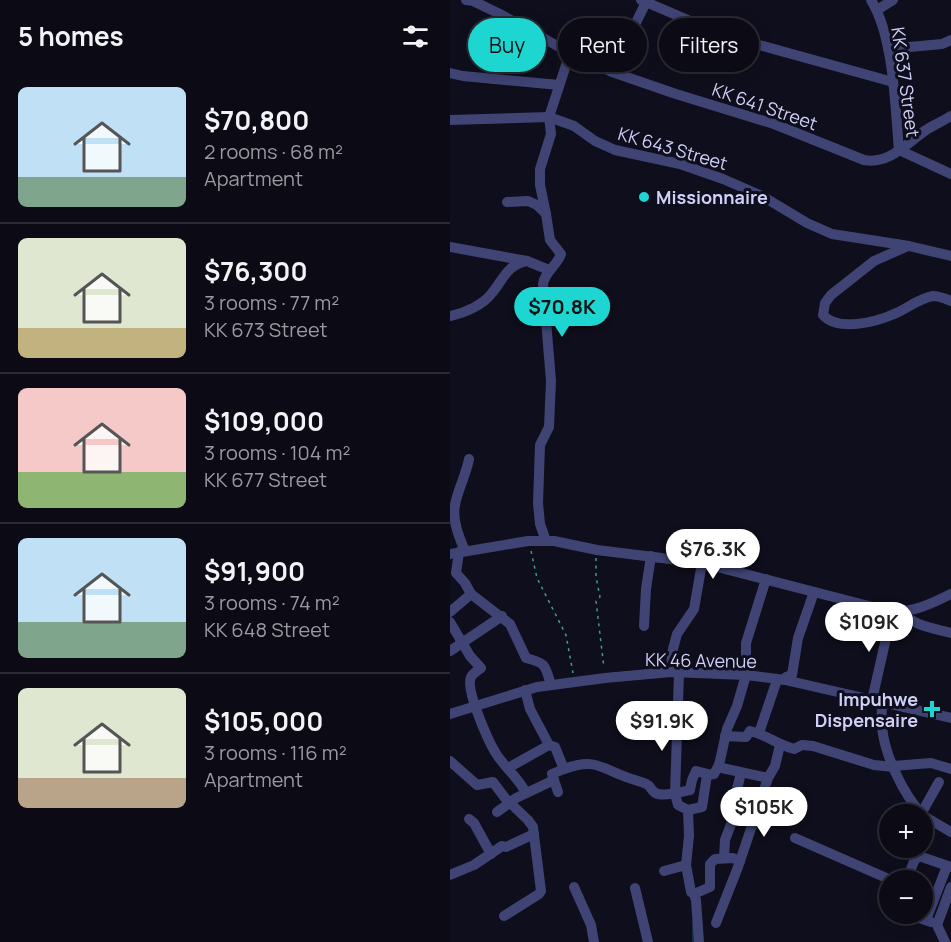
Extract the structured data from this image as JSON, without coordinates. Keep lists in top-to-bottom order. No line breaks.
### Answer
{"streets":{"street":["KK 637 Street","KK 641 Street","KK 643 Street","KK 46 Avenue"]},"crossings":[["KK 637 Street","KK 641 Street"]],"places":{"other":["Missionnaire"],"health":["Impuhwe Dispensaire"]},"page":{"heading":"5 homes","chip":["Buy","Rent","Filters"],"list":[{"name":"$70,800","note":"2 rooms · 68 m² · Apartment"},{"name":"$76,300","note":"3 rooms · 77 m² · KK 673 Street"},{"name":"$109,000","note":"3 rooms · 104 m² · KK 677 Street"},{"name":"$91,900","note":"3 rooms · 74 m² · KK 648 Street"},{"name":"$105,000","note":"3 rooms · 116 m² · Apartment"}],"price":["$70.8K","$76.3K","$109K","$91.9K","$105K"],"map_buttons":["+","−"]}}
